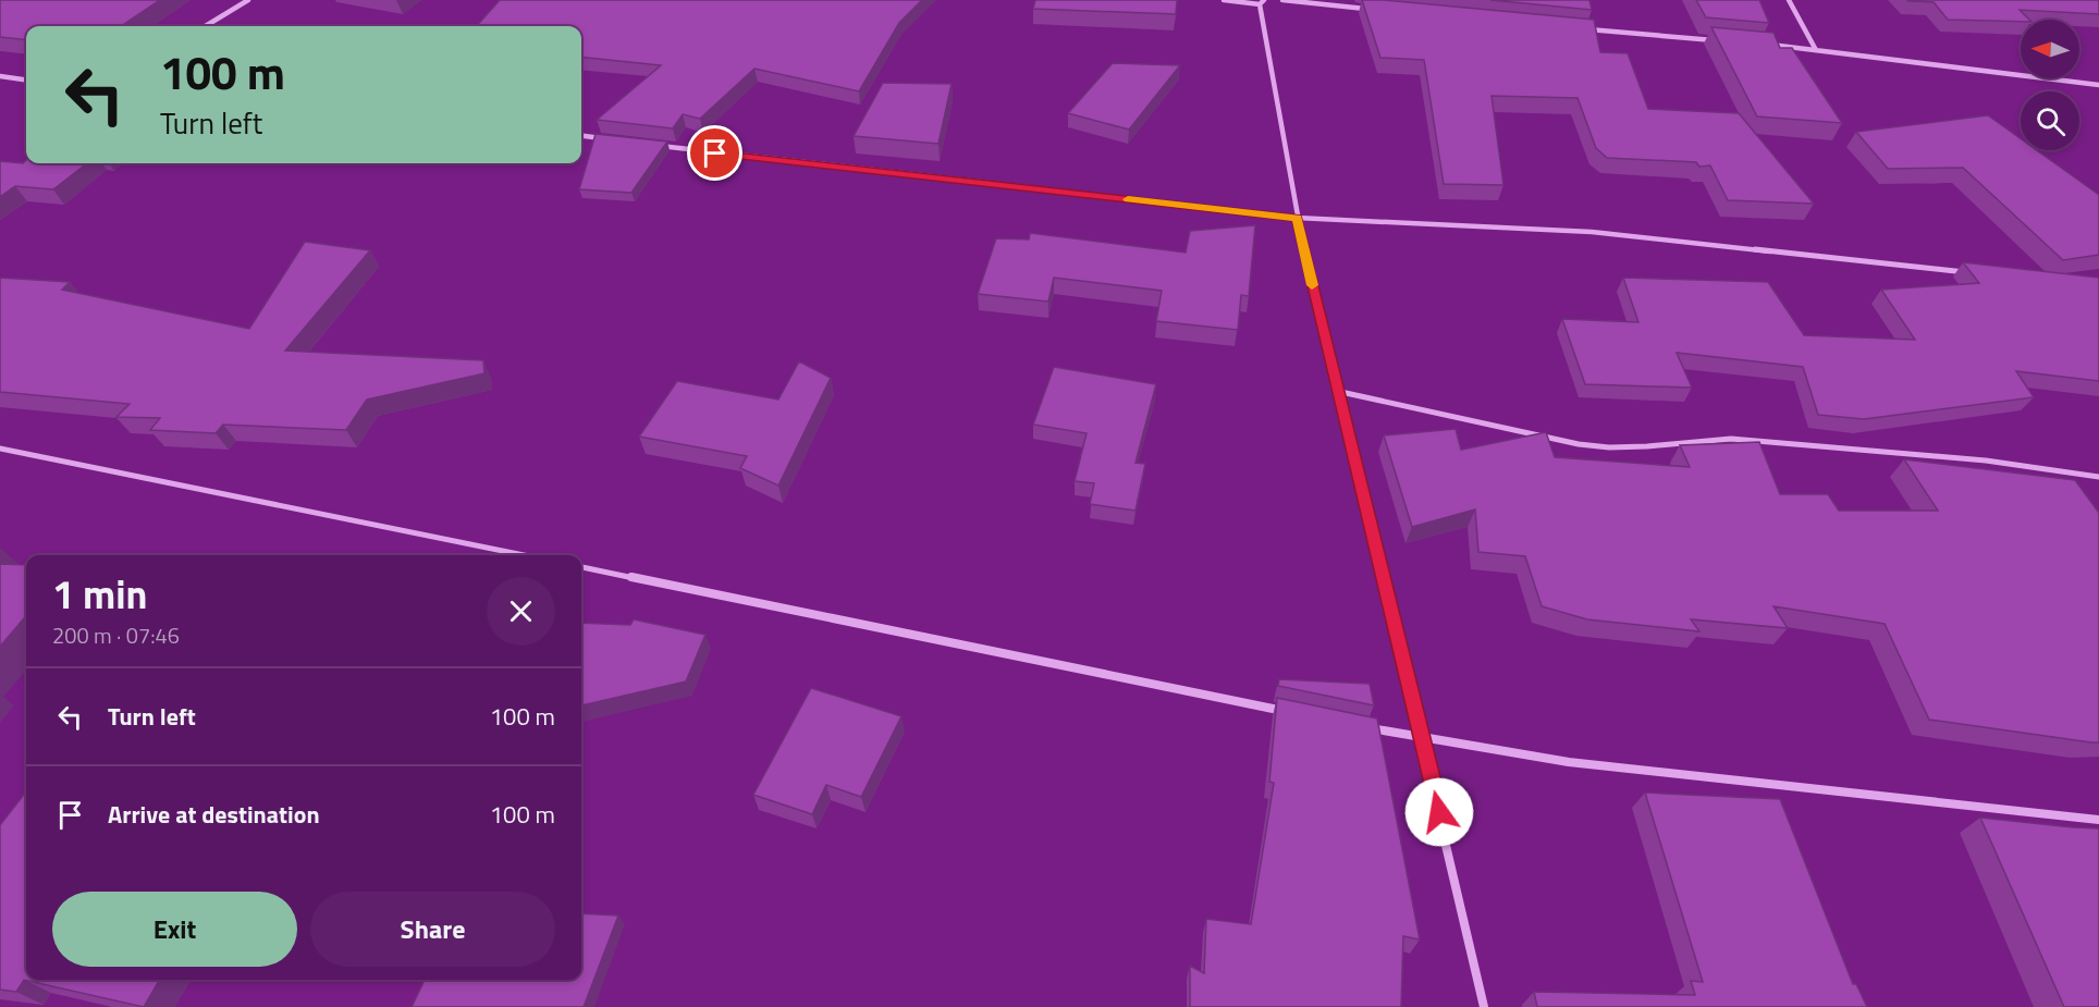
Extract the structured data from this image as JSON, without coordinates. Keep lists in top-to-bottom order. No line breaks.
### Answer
{"north":"left","page":{"turn":["100 m","Turn left"],"heading":["1 min","200 m · 07:46"],"list":[{"name":"Turn left","value":"100 m"},{"name":"Arrive at destination","value":"100 m"}],"buttons":["Exit","Share"]}}
